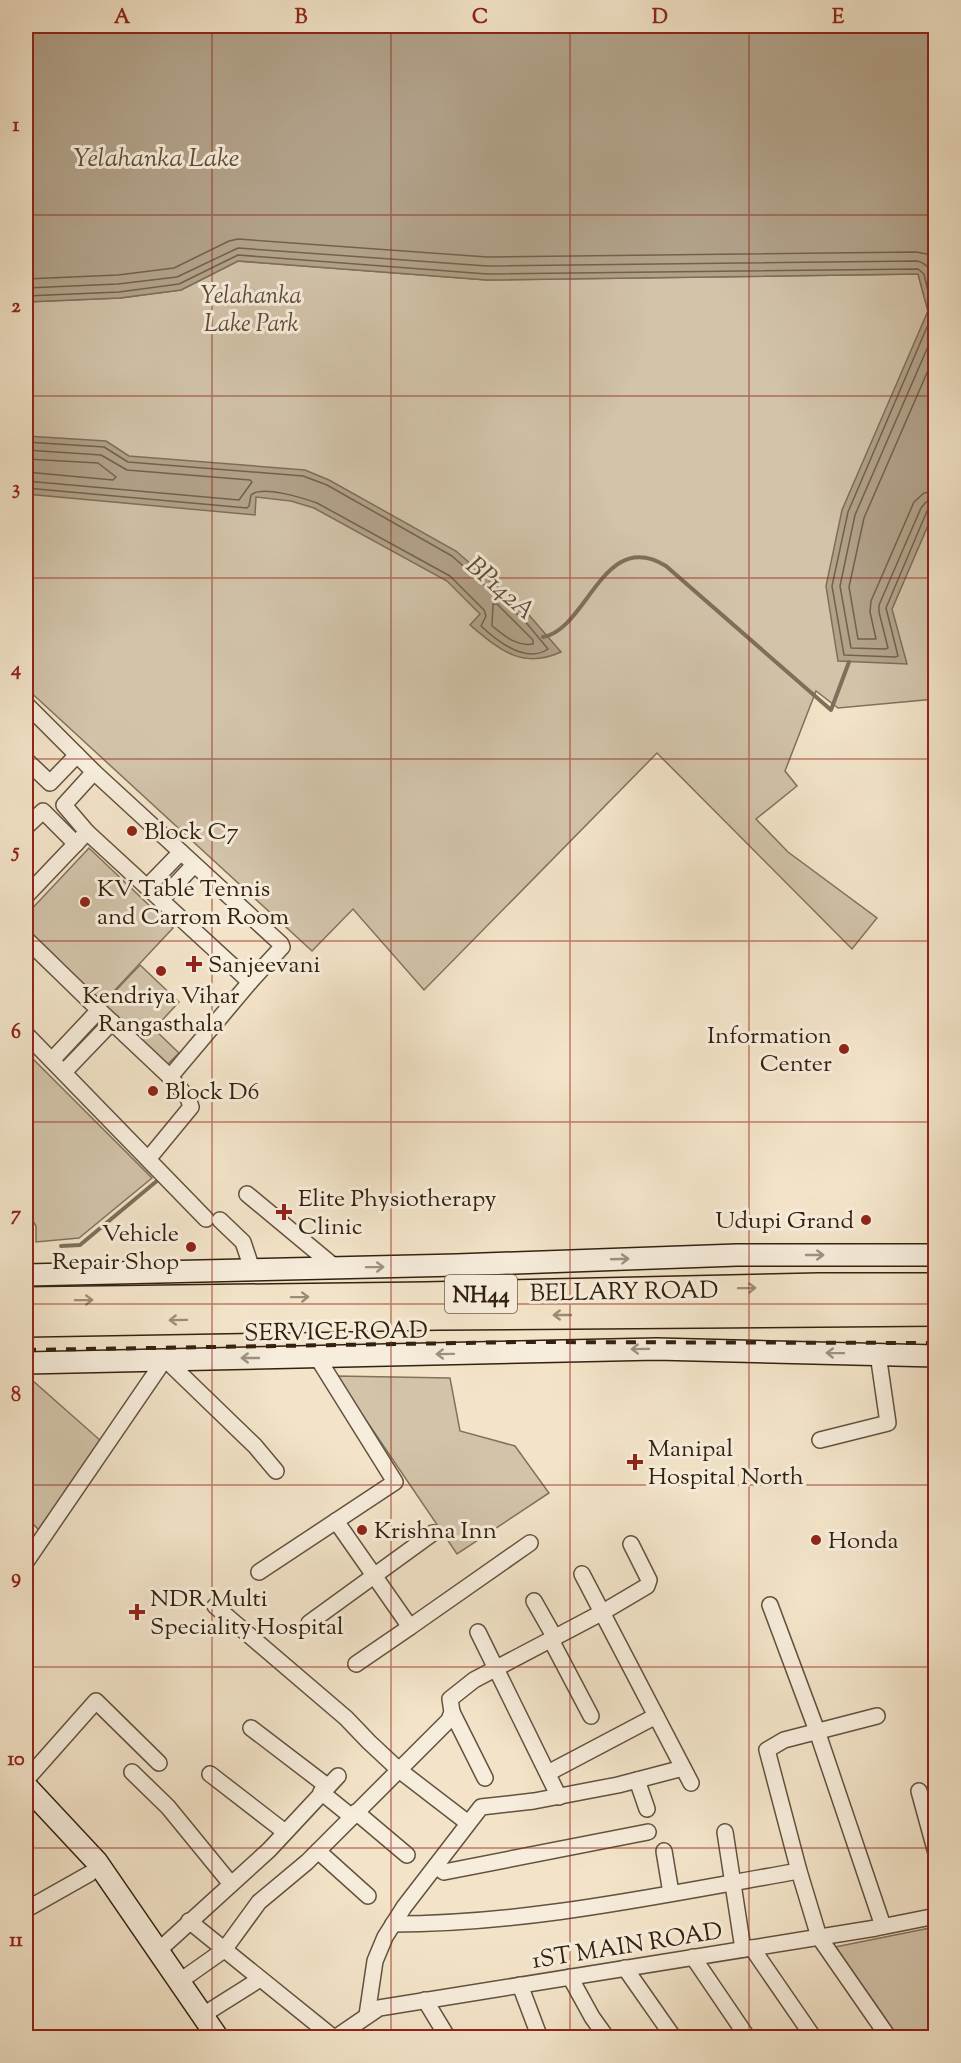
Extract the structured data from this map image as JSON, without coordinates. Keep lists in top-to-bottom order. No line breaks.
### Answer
{"streets":{"highway":["BELLARY ROAD","NH44"],"main road":["SERVICE ROAD"],"street":["1ST MAIN ROAD"]},"water":["Yelahanka Lake","BP142A"],"parks":["Yelahanka Lake Park"],"places":{"other":["Block C7","KV Table Tennis and Carrom Room","Kendriya Vihar Rangasthala","Information Center","Block D6","Udupi Grand","Vehicle Repair Shop","Krishna Inn","Honda"],"health":["Sanjeevani","Elite Physiotherapy Clinic","Manipal Hospital North","NDR Multi Speciality Hospital"]},"grid":{"columns":["A","B","C","D","E"],"rows":["1","2","3","4","5","6","7","8","9","10","11"]}}
